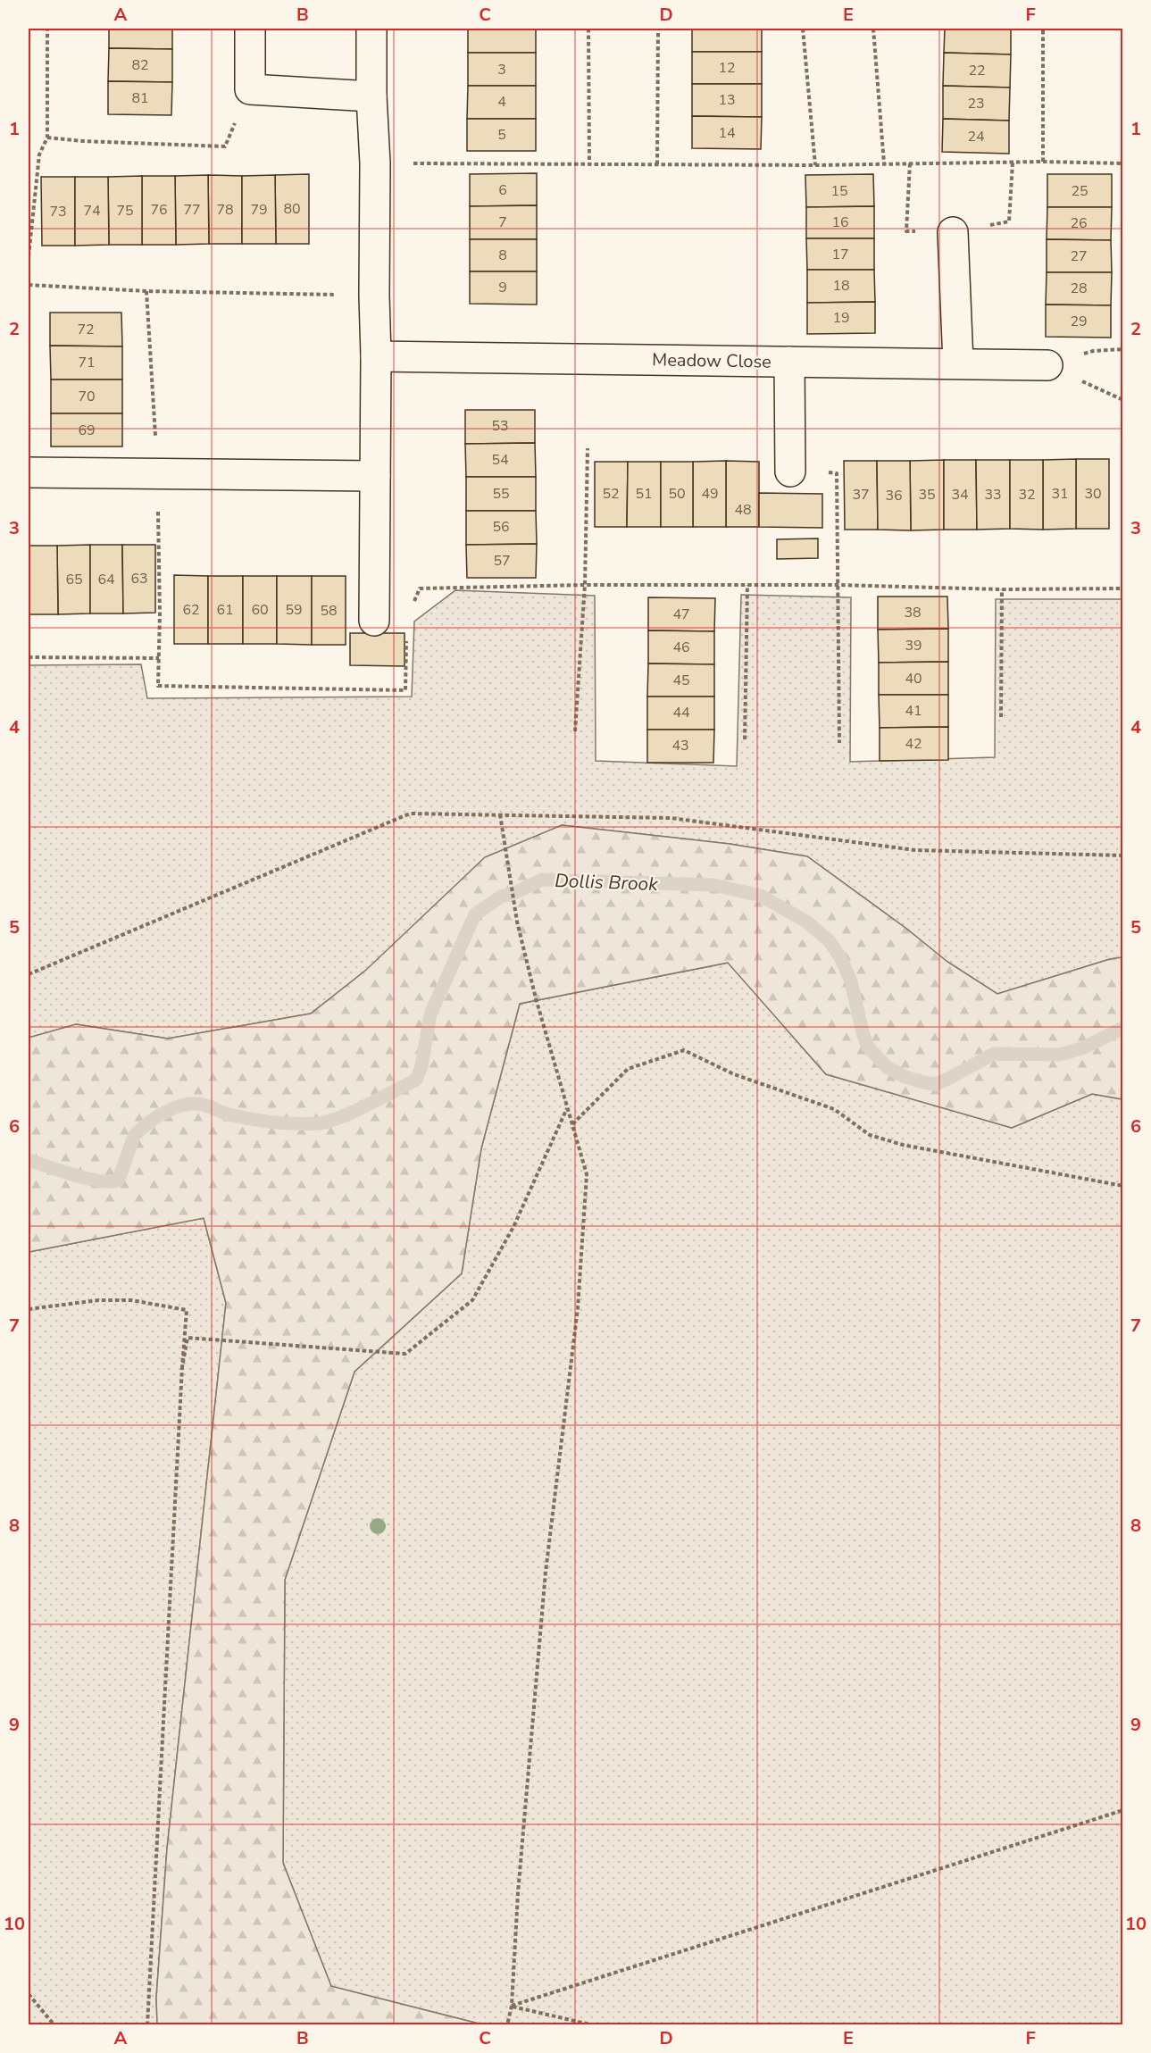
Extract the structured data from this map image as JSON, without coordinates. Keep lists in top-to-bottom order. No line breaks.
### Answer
{"streets":{"street":["Meadow Close"]},"water":["Dollis Brook"],"house_numbers":["82","12","3","22","81","13","4","23","14","5","24","6","15","25","80","76","77","78","79","74","75","73","7","16","26","17","8","27","18","9","28","19","29","72","71","70","53","69","54","55","52","51","50","49","31","30","37","35","34","33","32","36","48","56","57","63","65","64","62","61","60","59","58","38","47","39","46","40","45","41","44","42","43"],"grid":{"columns":["A","B","C","D","E","F"],"rows":["1","2","3","4","5","6","7","8","9","10"]}}
